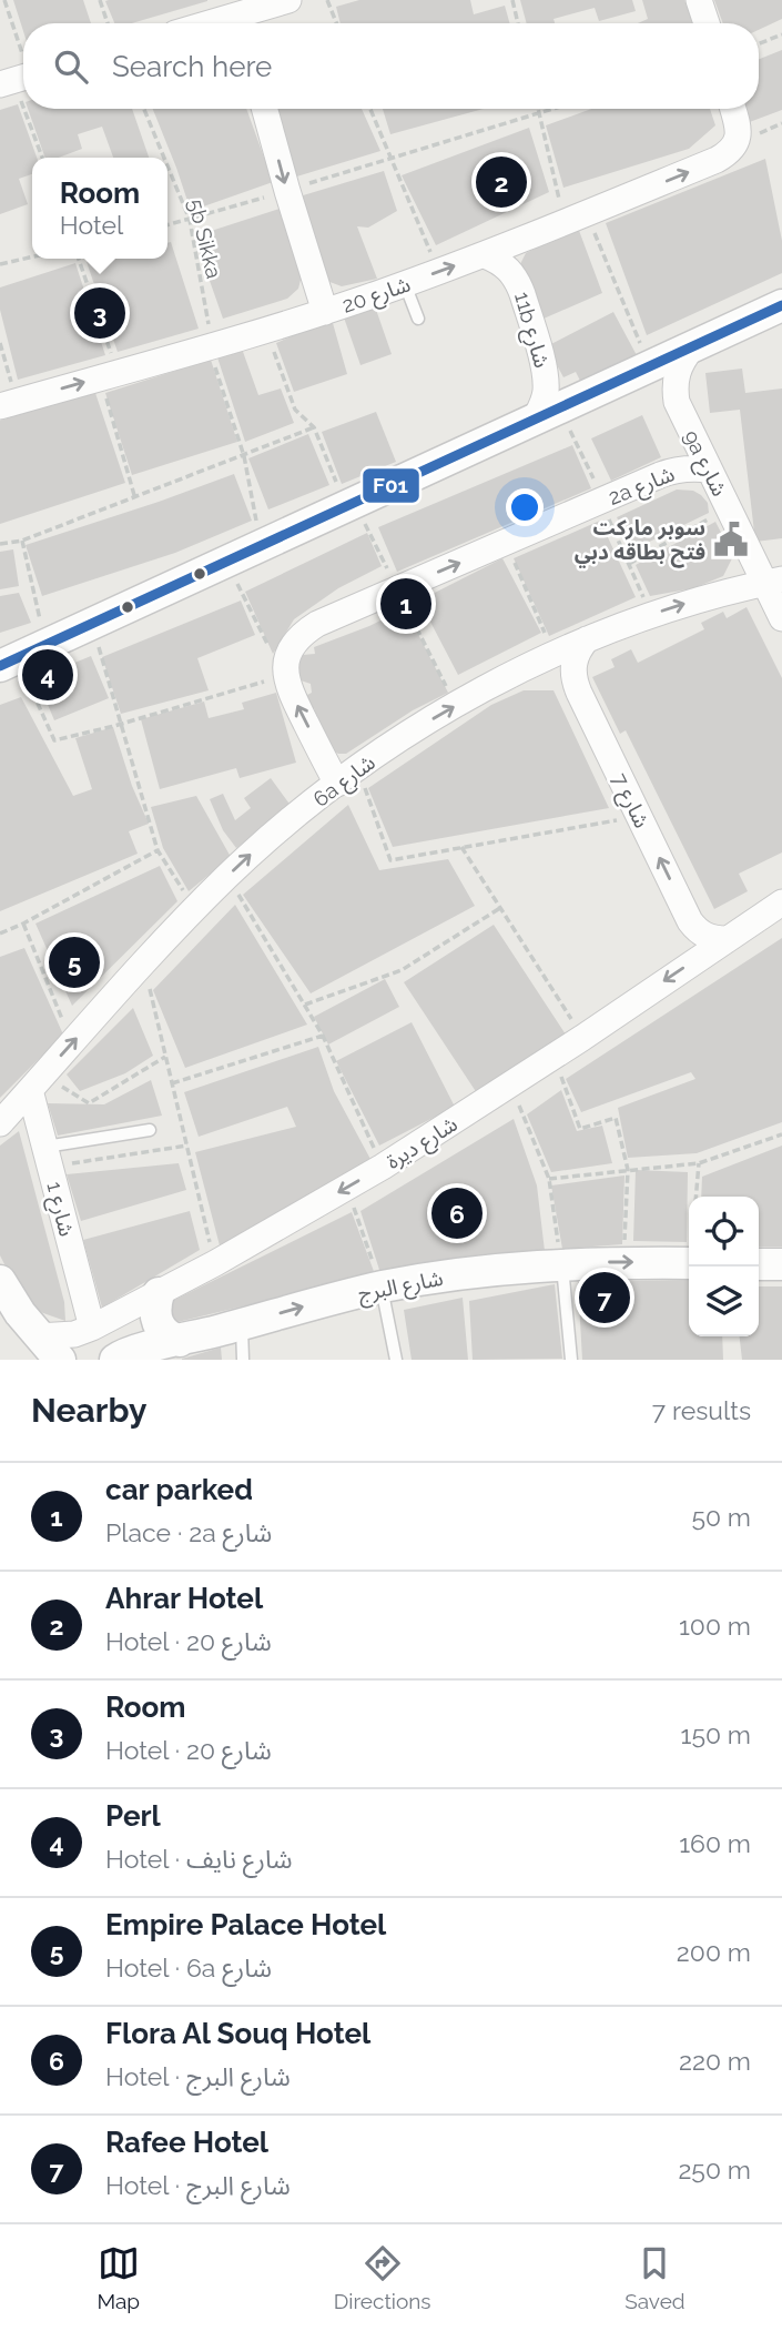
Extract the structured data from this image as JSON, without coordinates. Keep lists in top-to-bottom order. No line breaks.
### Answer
{"streets":{"street":["شارع 20","11b شارع","9a شارع","2a شارع","6a شارع","شارع 7","شارع ديرة","شارع 1","شارع البرج"],"path":["5b Sikka"]},"crossings":[["5b Sikka","شارع 20"],["شارع 20","11b شارع"],["9a شارع","2a شارع"],["9a شارع","6a شارع"],["6a شارع","شارع 7"],["6a شارع","شارع 1"],["شارع 7","شارع ديرة"],["شارع ديرة","شارع 1"]],"one_way":["6a شارع","شارع 7","شارع البرج"],"places":{"public building":["سوبر ماركت فتح بطاقه دبي"]},"lines":["transit line F01"],"page":{"search":"Search here","pins":["2","3","1","4","5","6","7"],"popup":["Room","Hotel"],"heading":["Nearby","7 results"],"list":[{"mark":"1","name":"car parked","note":"Place · 2a شارع","value":"50 m"},{"mark":"2","name":"Ahrar Hotel","note":"Hotel · شارع 20","value":"100 m"},{"mark":"3","name":"Room","note":"Hotel · شارع 20","value":"150 m"},{"mark":"4","name":"Perl","note":"Hotel · شارع نايف","value":"160 m"},{"mark":"5","name":"Empire Palace Hotel","note":"Hotel · 6a شارع","value":"200 m"},{"mark":"6","name":"Flora Al Souq Hotel","note":"Hotel · شارع البرج","value":"220 m"},{"mark":"7","name":"Rafee Hotel","note":"Hotel · شارع البرج","value":"250 m"}],"nav":["Map","Directions","Saved"]}}
